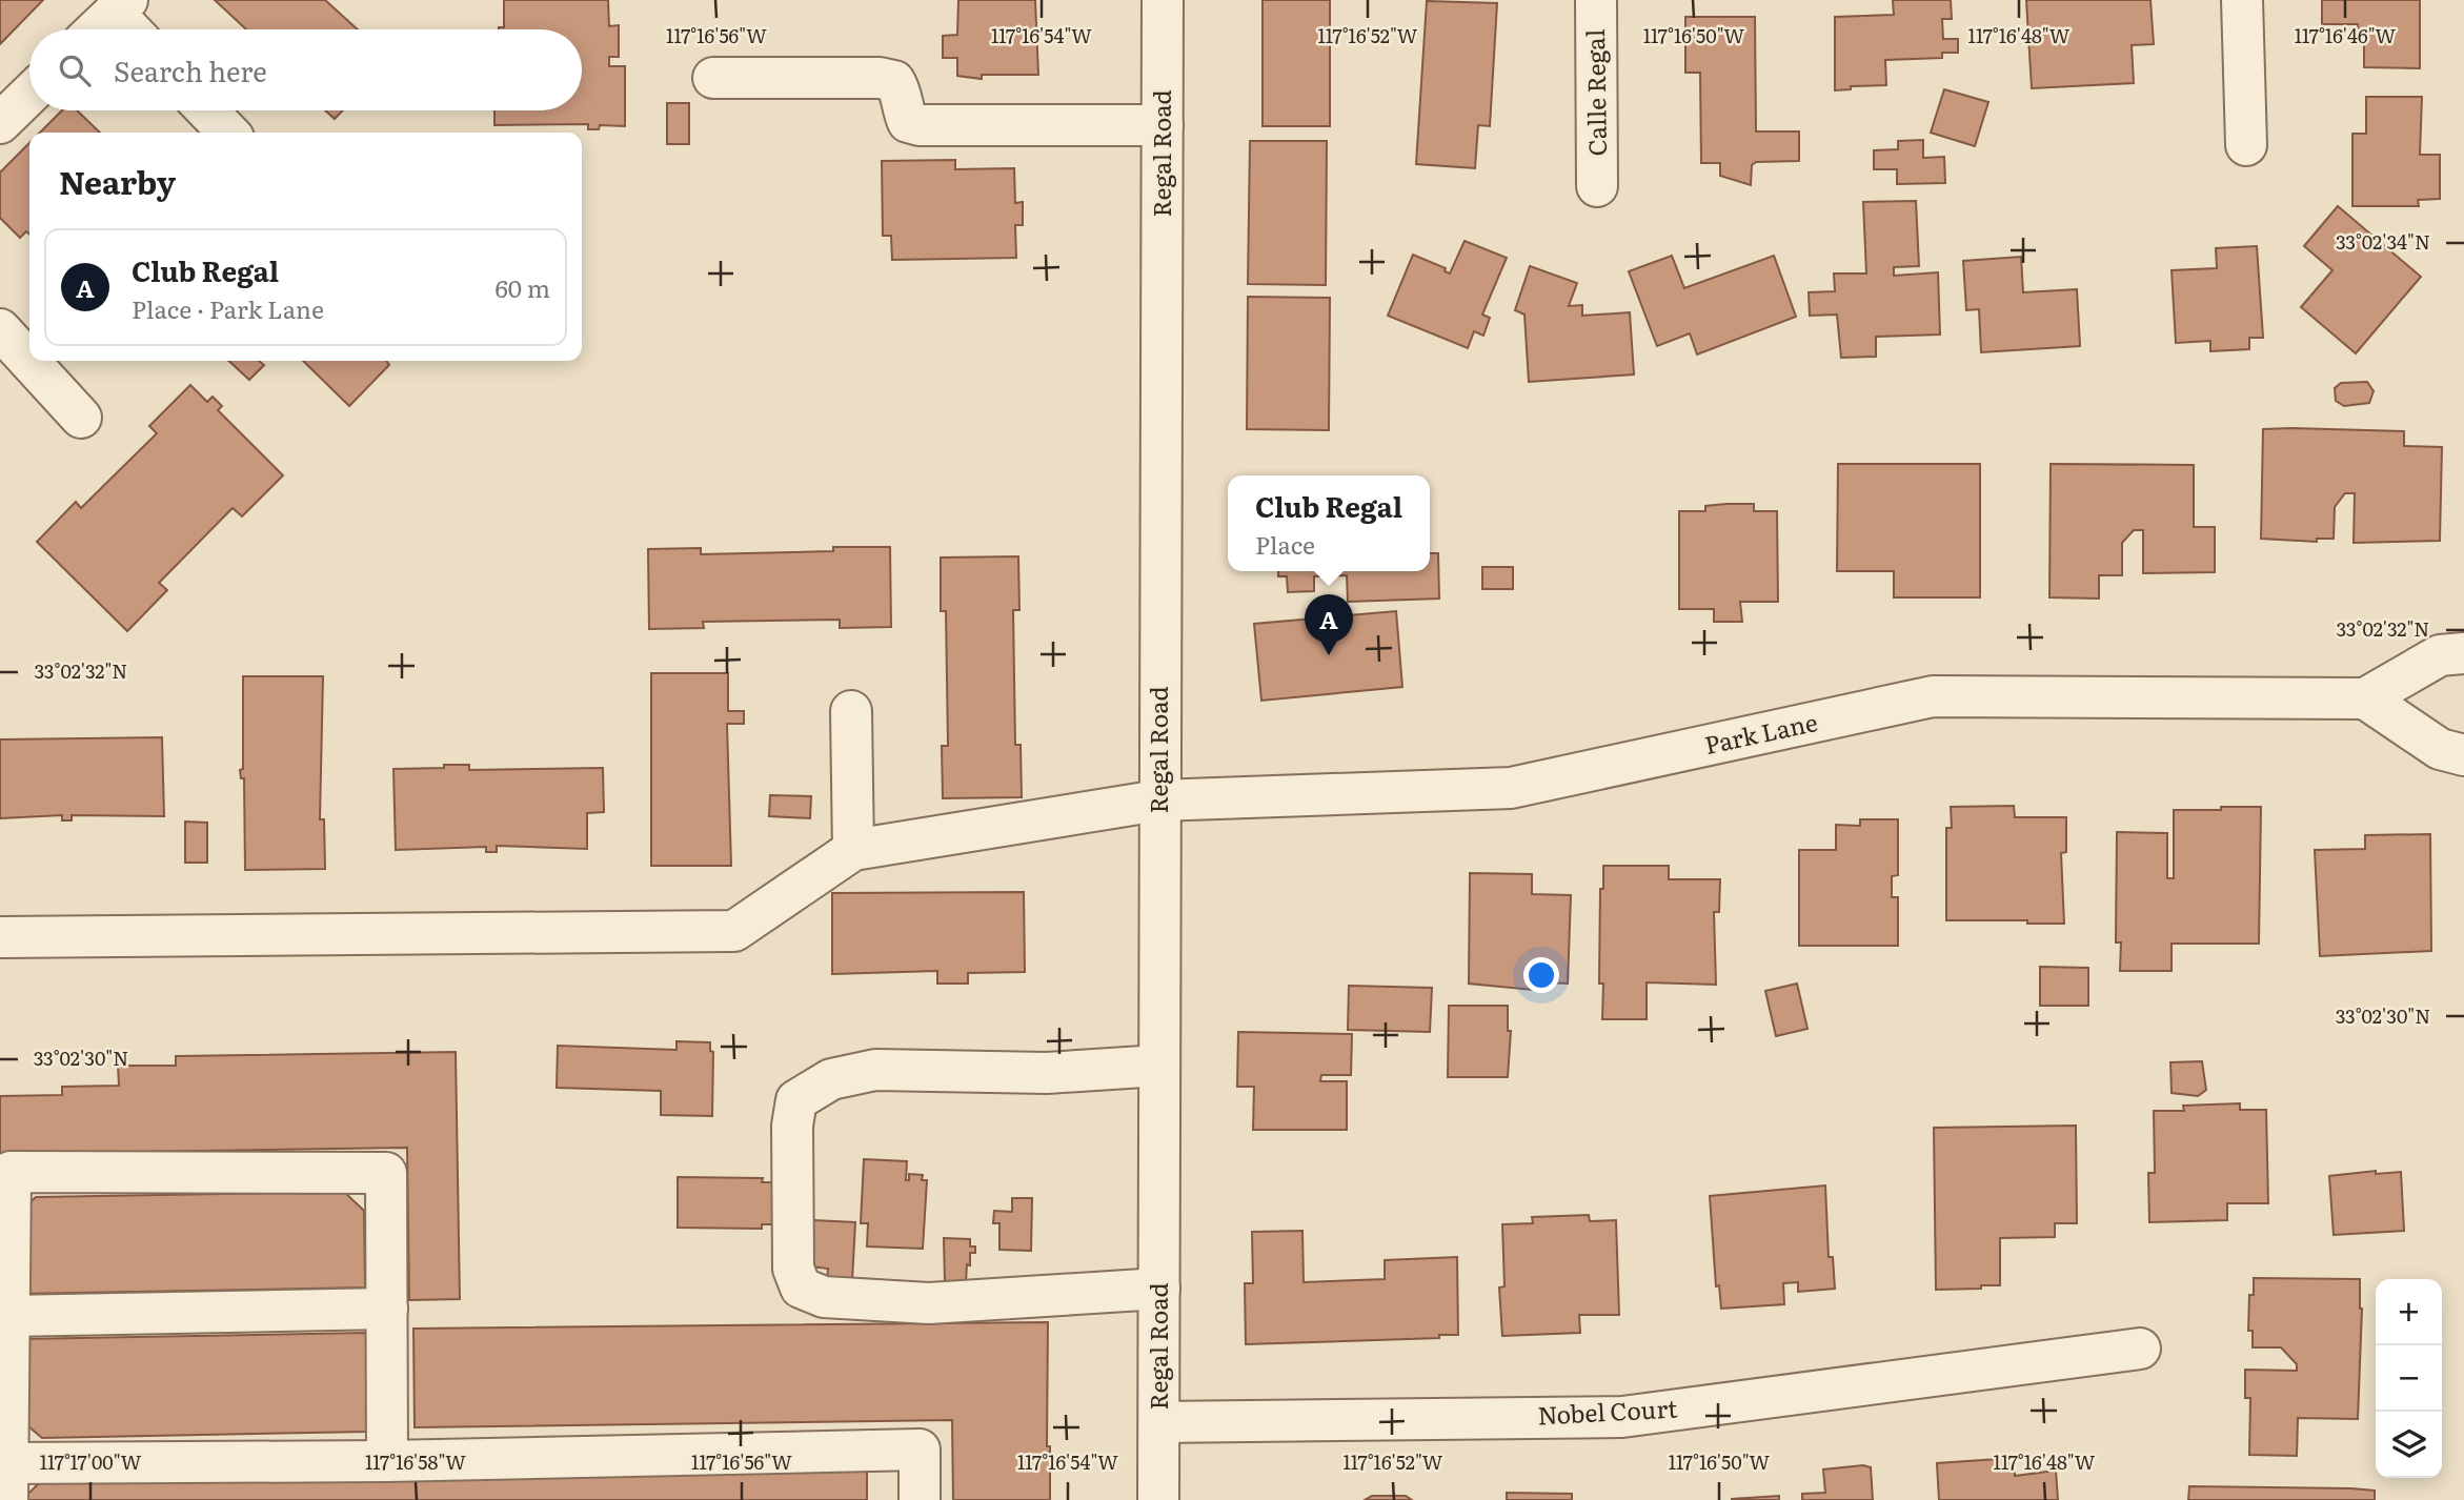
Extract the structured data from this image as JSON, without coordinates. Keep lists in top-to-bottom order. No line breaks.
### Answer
{"streets":{"street":["Calle Regal","Regal Road","Park Lane","Nobel Court"]},"crossings":[["Regal Road","Park Lane"],["Regal Road","Nobel Court"]],"page":{"search":"Search here","heading":"Nearby","list":[{"mark":"A","name":"Club Regal","note":"Place · Park Lane","value":"60 m"}],"popup":["Club Regal","Place"],"pins":"A","map_buttons":["+","−"]},"coordinates":["117°16'56\"W","117°16'54\"W","117°16'52\"W","117°16'50\"W","117°16'48\"W","117°16'46\"W","33°02'34\"N","33°02'32\"N","33°02'30\"N","117°17'00\"W","117°16'58\"W"]}
